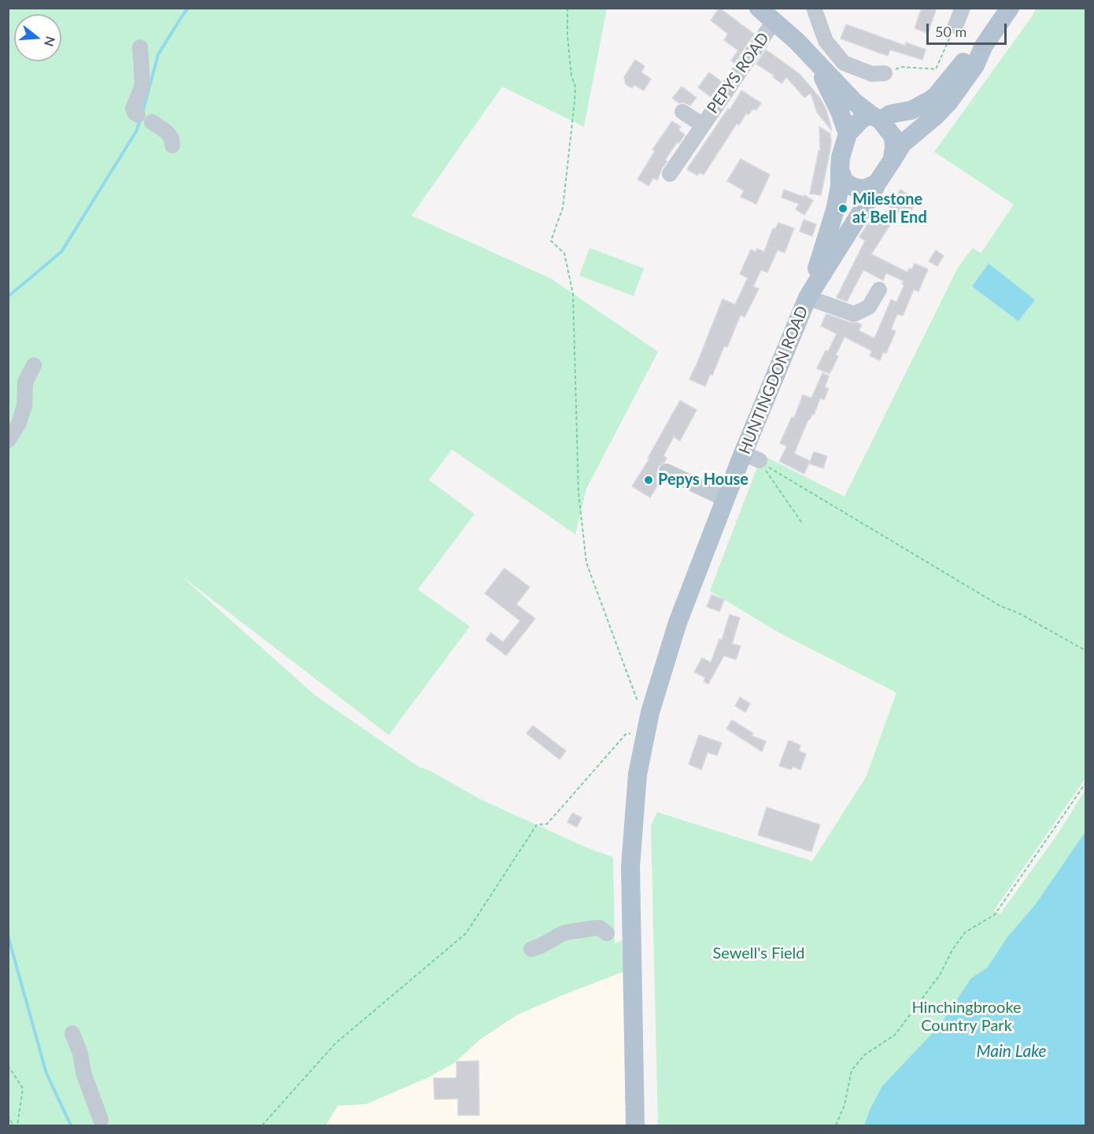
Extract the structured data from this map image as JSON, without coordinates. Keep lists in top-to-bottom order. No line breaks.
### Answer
{"streets":{"main road":["HUNTINGDON ROAD"],"street":["PEPYS ROAD"]},"water":["Main Lake"],"parks":["Sewell's Field","Hinchingbrooke Country Park"],"places":["Milestone at Bell End","Pepys House"],"scale_bar":"50 m","north":"right"}
